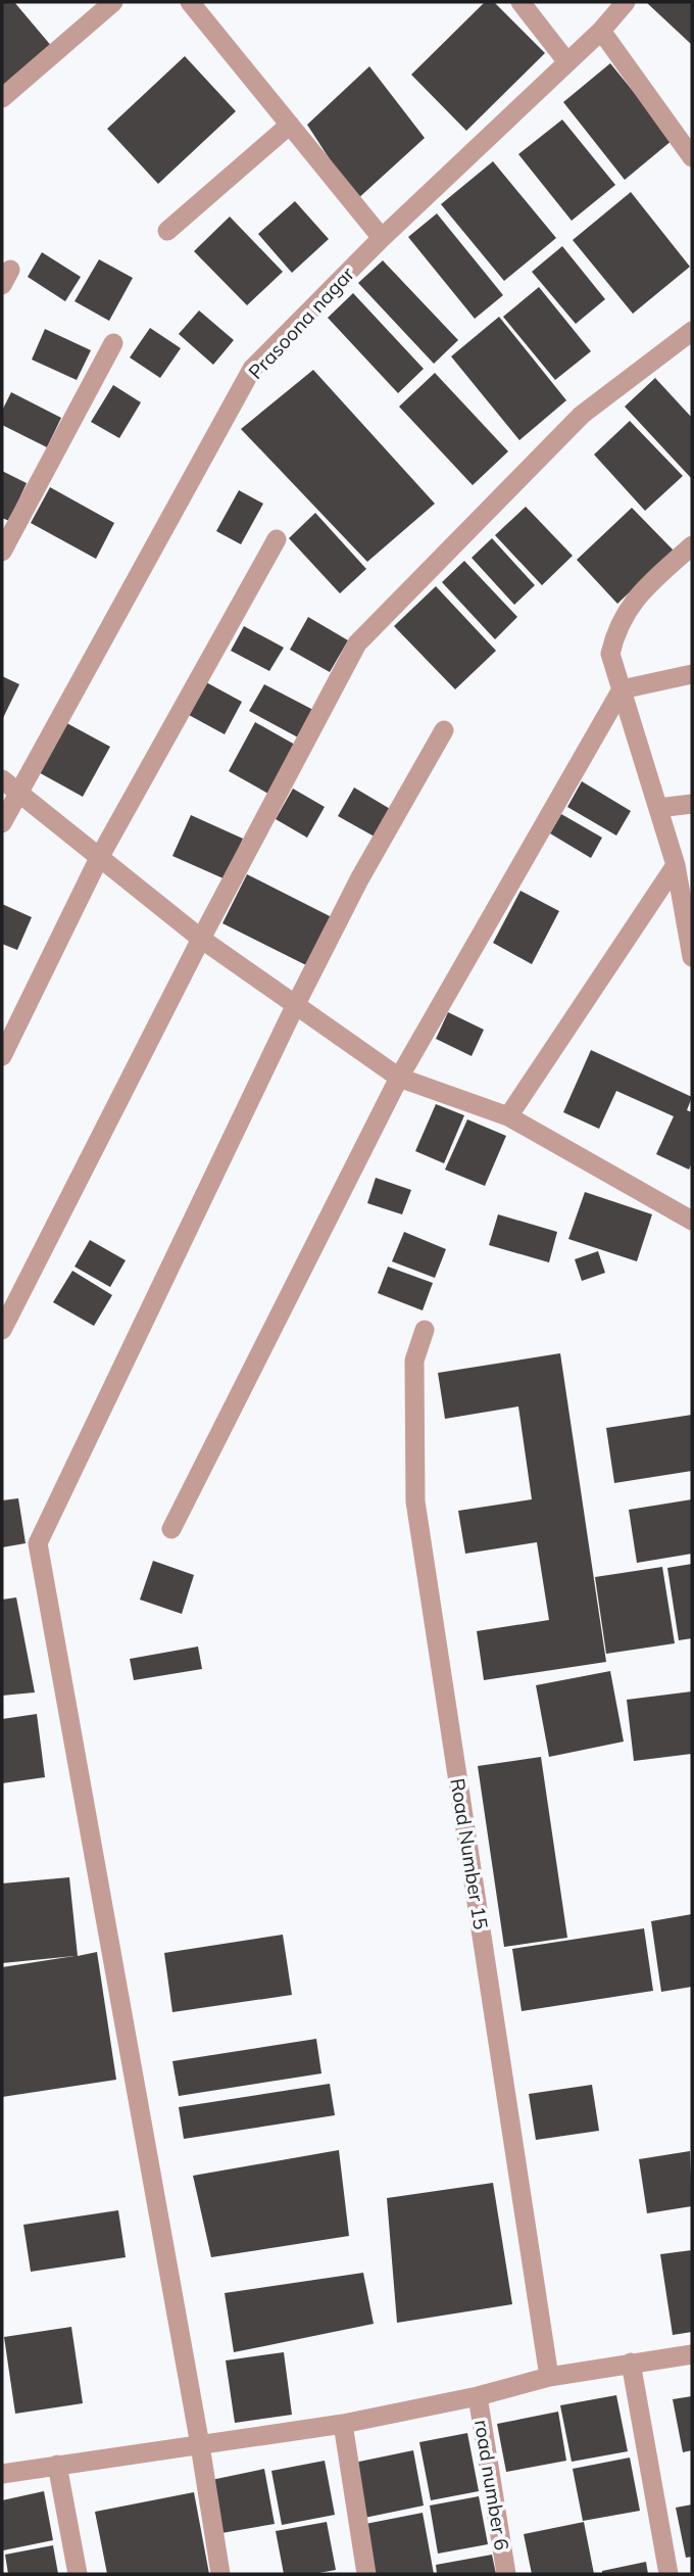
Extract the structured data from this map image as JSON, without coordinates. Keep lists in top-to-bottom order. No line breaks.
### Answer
{"streets":{"street":["Prasoona nagar","Road Number 15","road number 6"]}}
